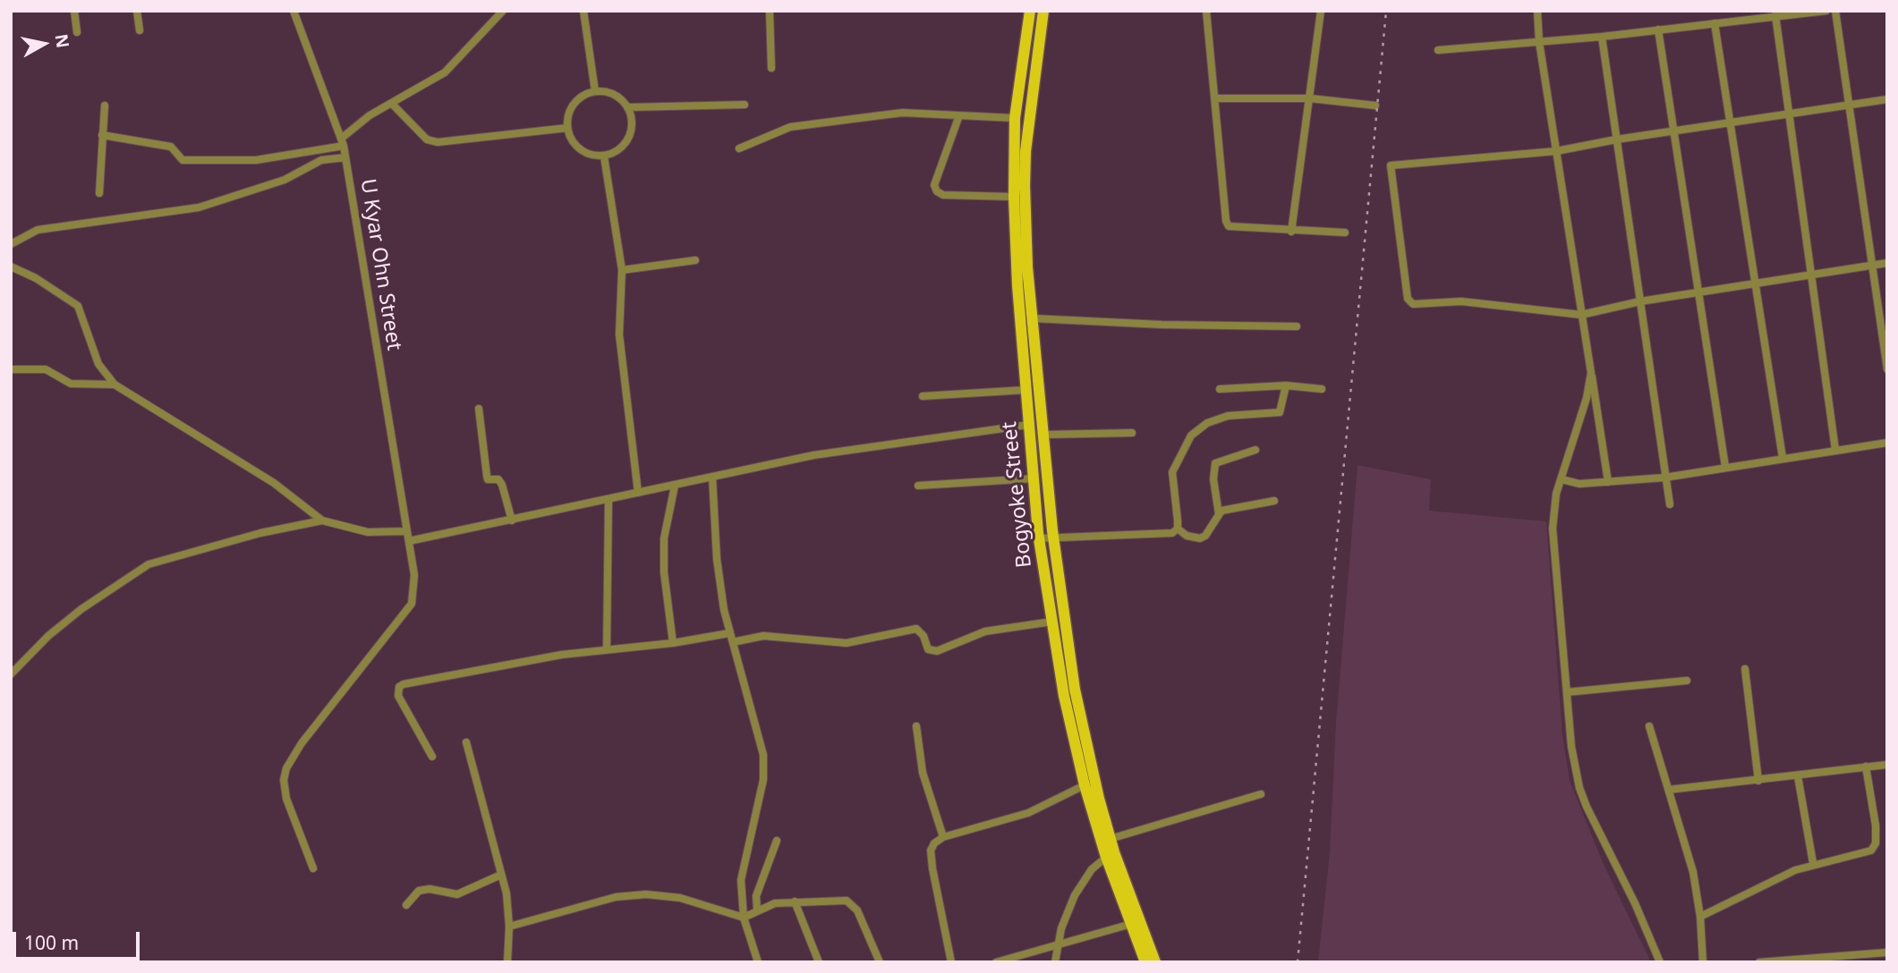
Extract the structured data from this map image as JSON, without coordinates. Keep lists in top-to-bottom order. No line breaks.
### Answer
{"streets":{"main road":["Bogyoke Street"],"street":["U Kyar Ohn Street"]},"scale_bar":"100 m","north":"right"}
